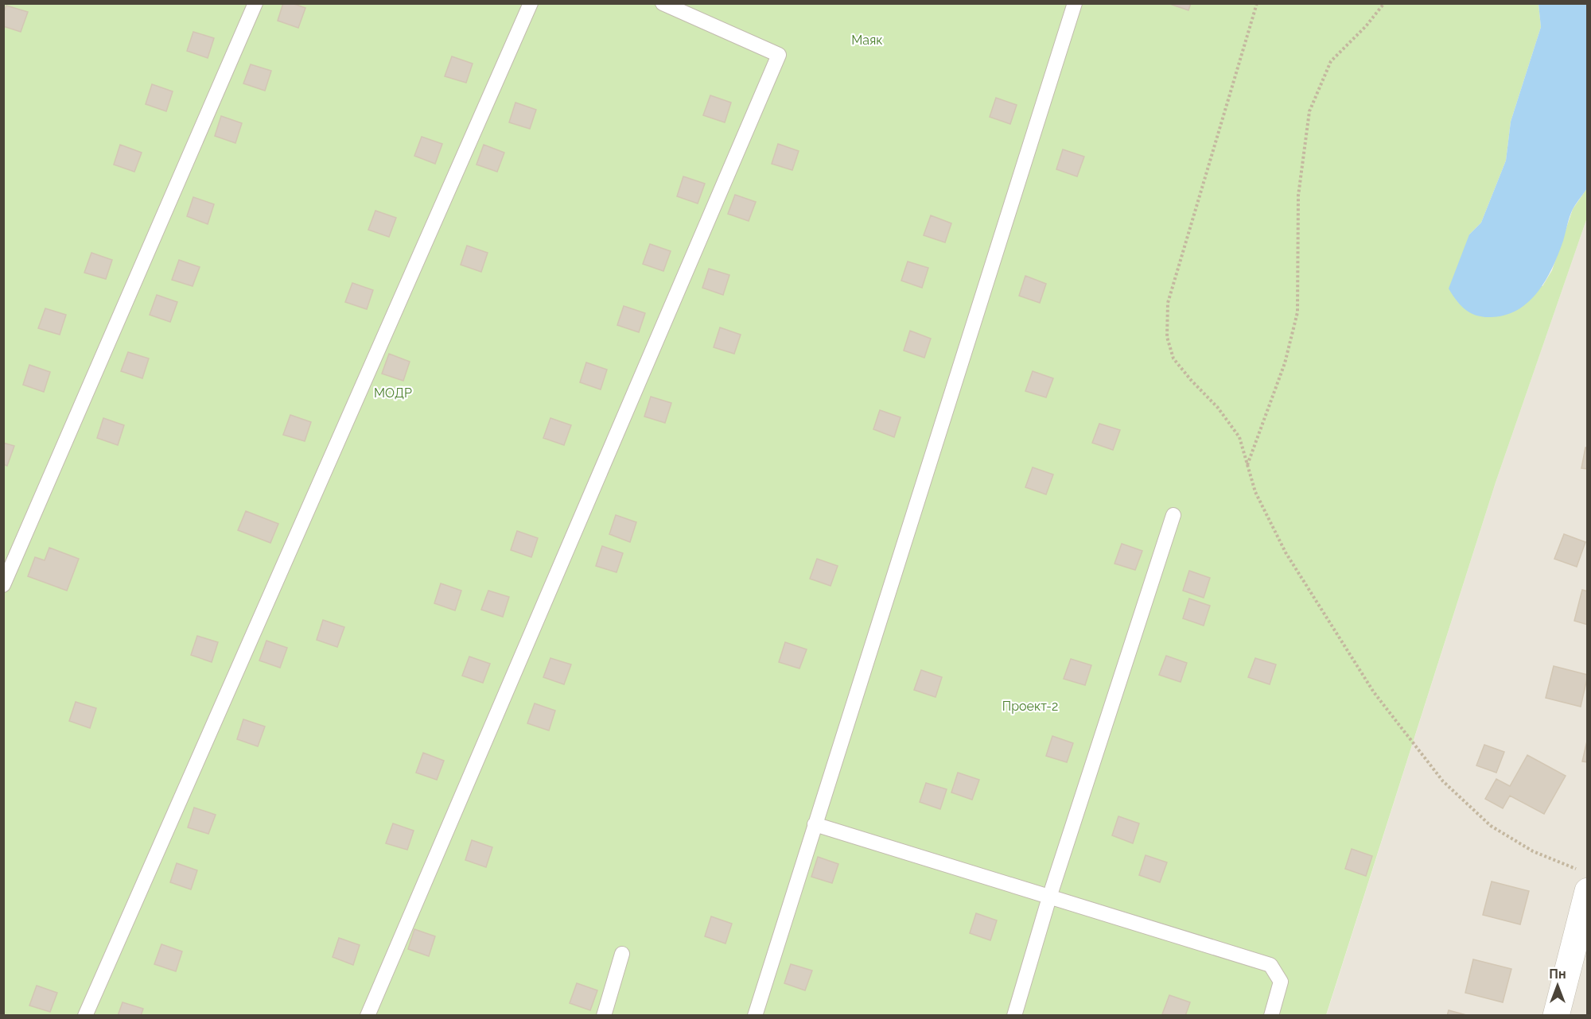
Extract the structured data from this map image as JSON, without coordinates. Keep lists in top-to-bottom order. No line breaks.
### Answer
{"parks":["Маяк","МОДР","Проект-2"],"north":"top"}
